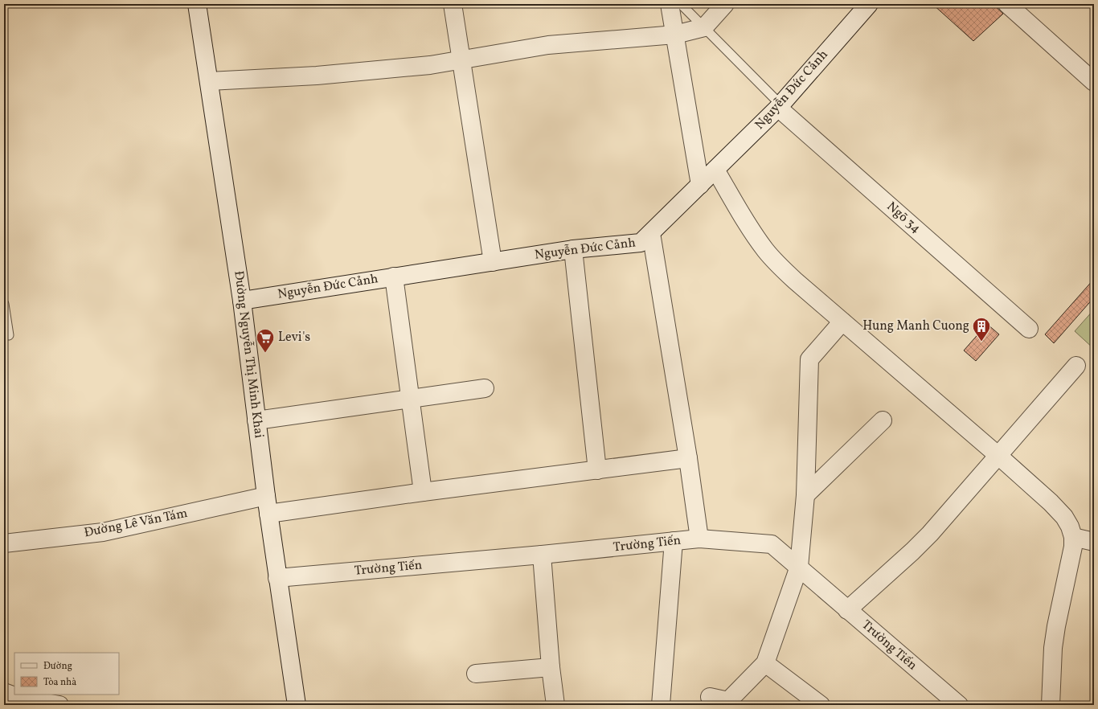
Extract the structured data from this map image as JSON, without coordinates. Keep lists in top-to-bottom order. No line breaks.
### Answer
{"streets":{"street":["Nguyễn Đức Cảnh","Ngõ 34","Đường Nguyễn Thị Minh Khai","Đường Lê Văn Tám","Trường Tiến"]},"crossings":[["Nguyễn Đức Cảnh","Ngõ 34"],["Nguyễn Đức Cảnh","Đường Nguyễn Thị Minh Khai"],["Đường Nguyễn Thị Minh Khai","Đường Lê Văn Tám"],["Đường Nguyễn Thị Minh Khai","Trường Tiến"]],"places":{"building":["Hung Manh Cuong"],"supermarket":["Levi's"]},"legend":["Đường","Tòa nhà"]}
